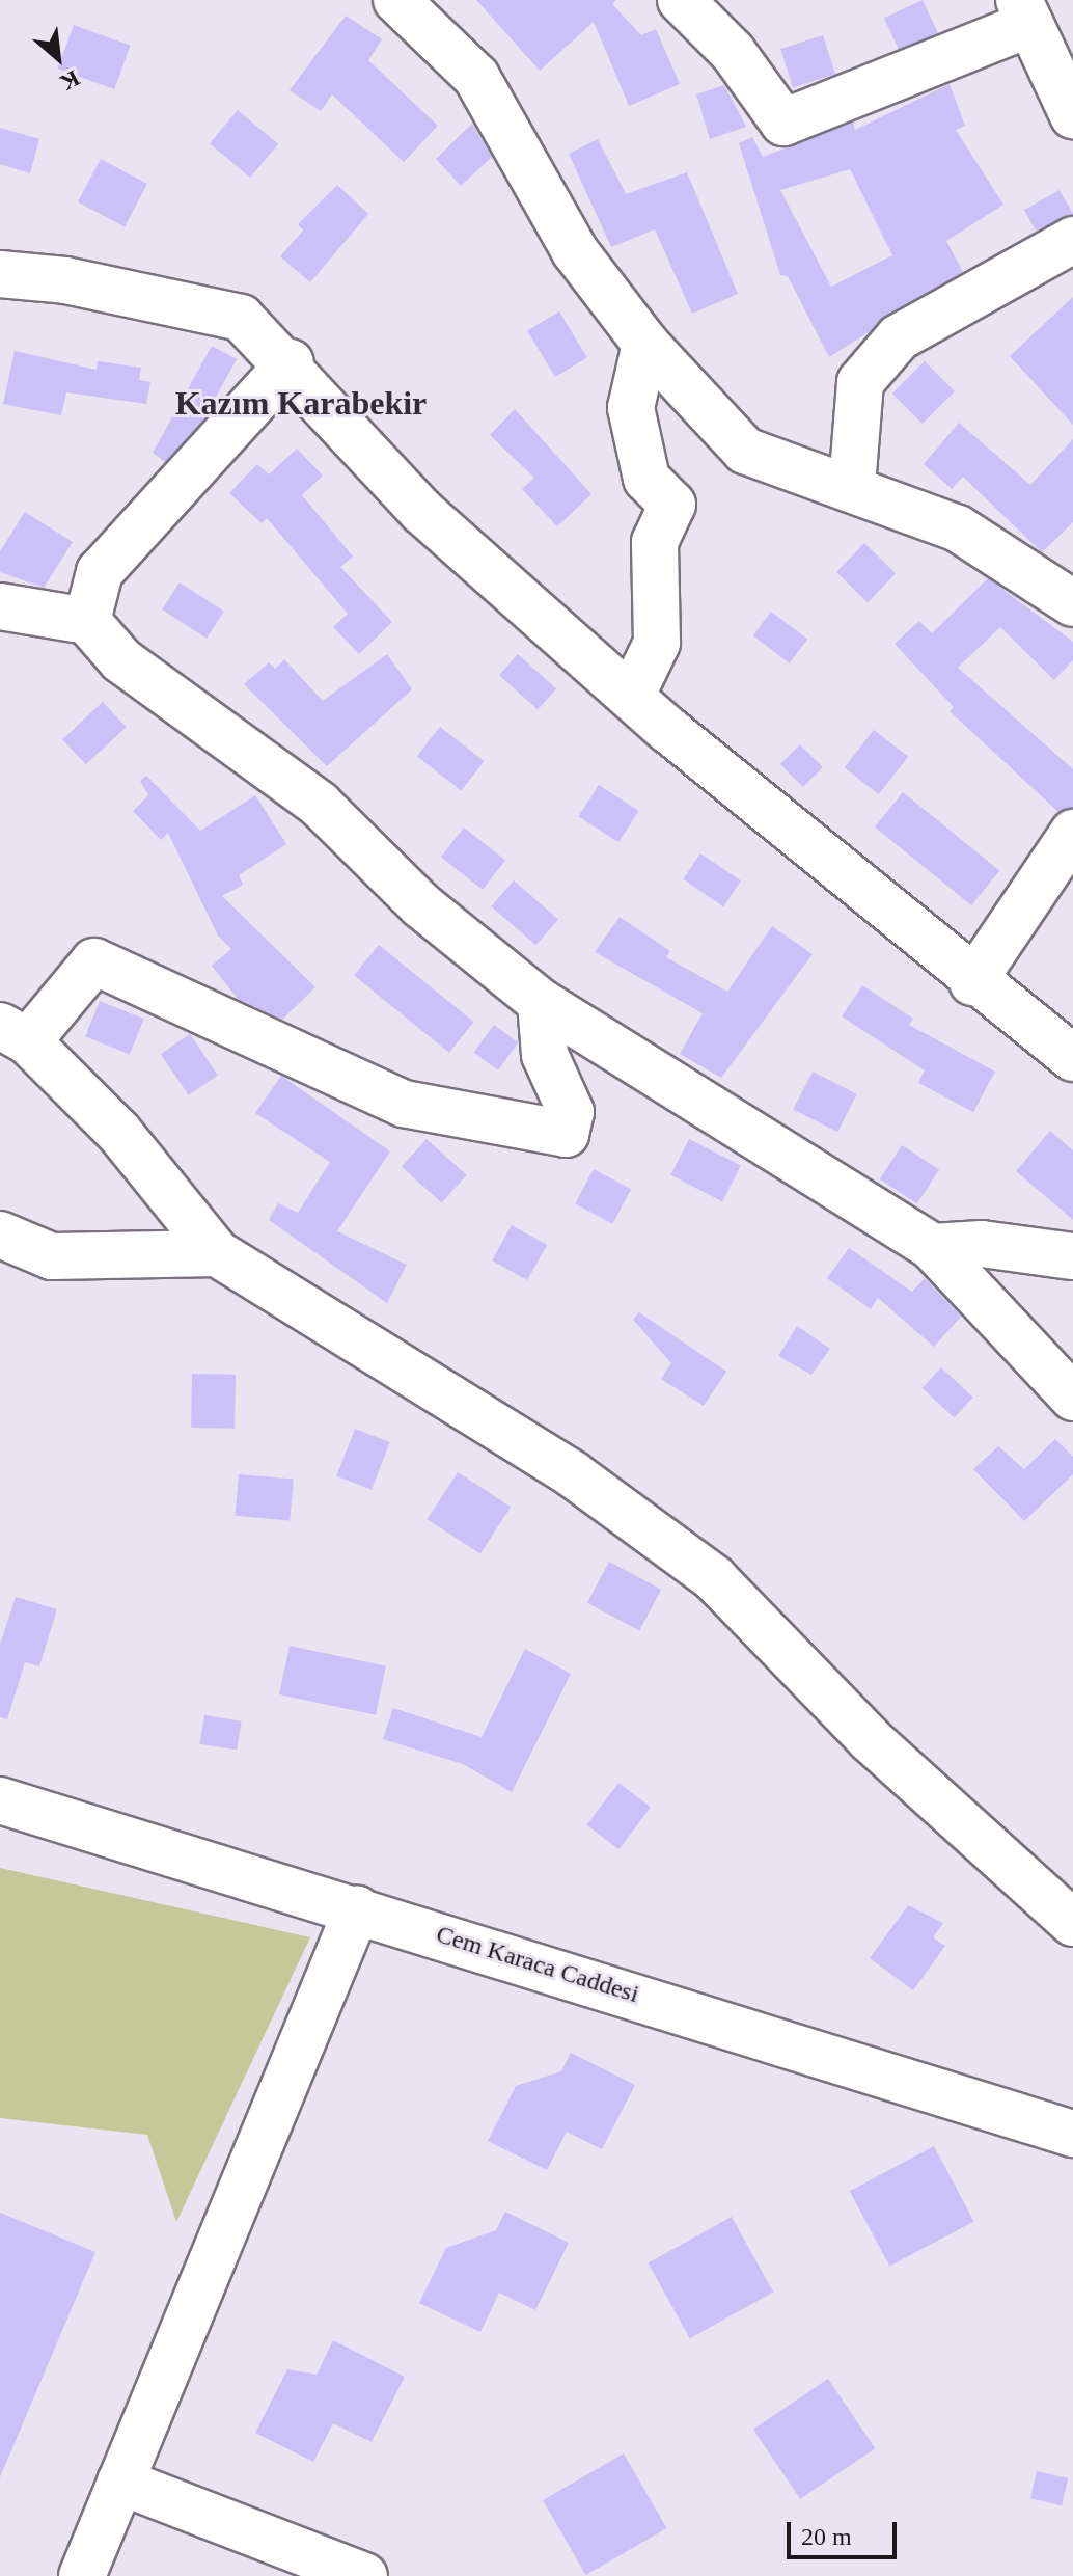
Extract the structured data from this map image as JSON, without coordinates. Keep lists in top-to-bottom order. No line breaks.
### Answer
{"streets":{"street":["Cem Karaca Caddesi"]},"districts":["Kazım Karabekir"],"scale_bar":"20 m","north":"bottom right"}
